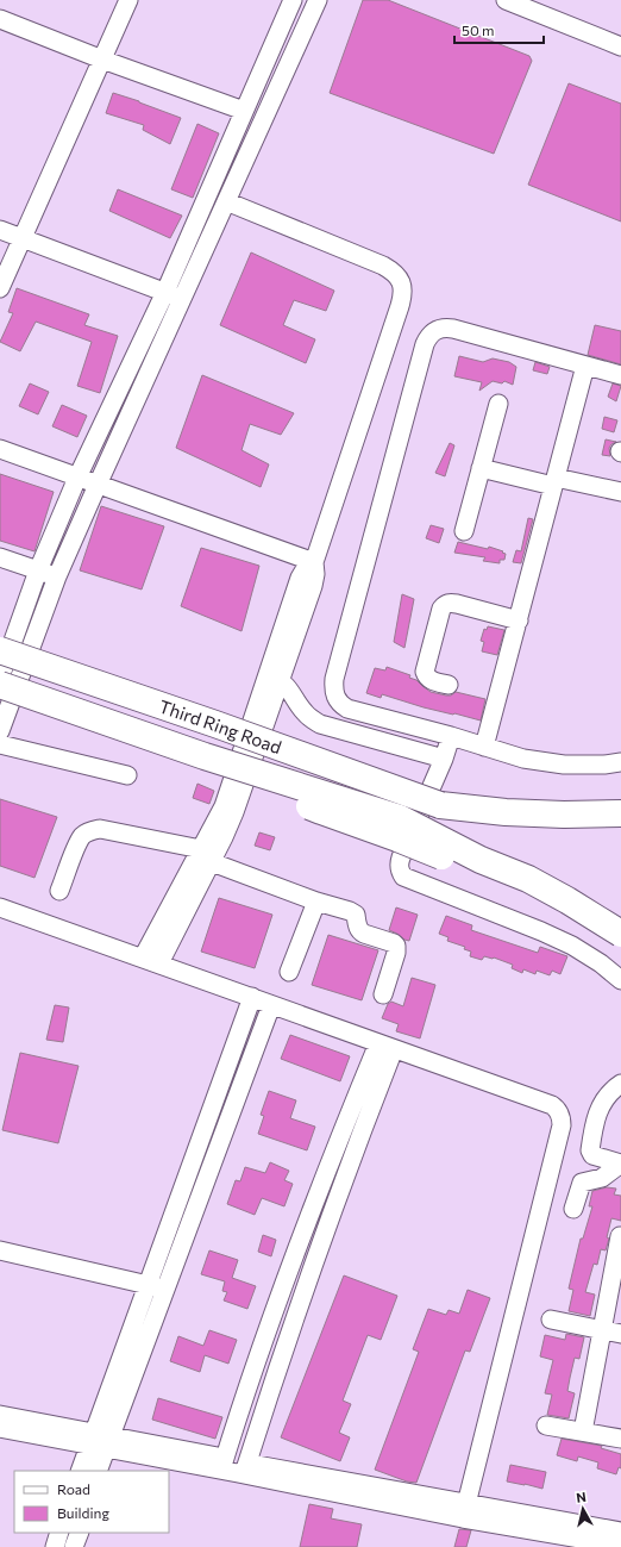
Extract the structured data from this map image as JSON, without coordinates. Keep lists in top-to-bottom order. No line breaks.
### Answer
{"streets":{"highway":["Third Ring Road"]},"legend":["Road","Building"],"scale_bar":"50 m","north":"top"}
